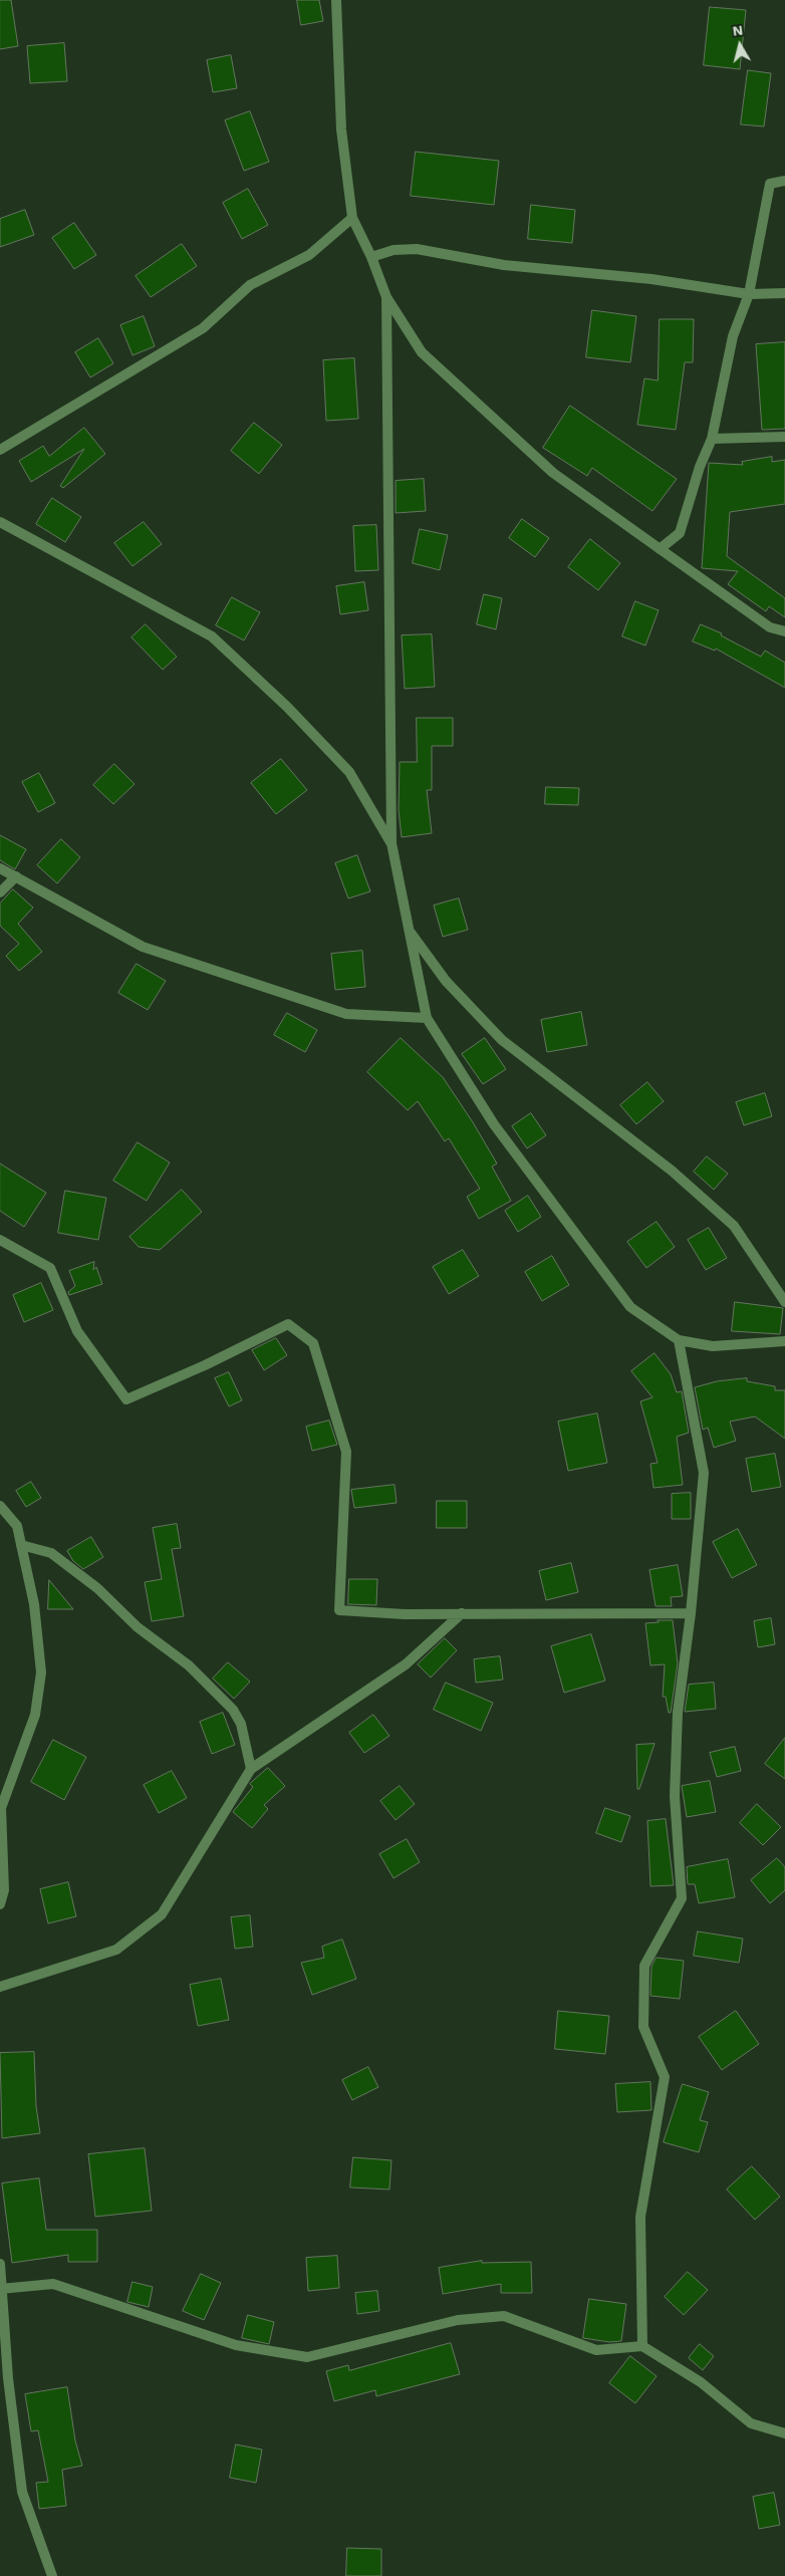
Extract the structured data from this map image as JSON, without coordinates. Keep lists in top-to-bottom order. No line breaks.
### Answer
{"north":"top"}
